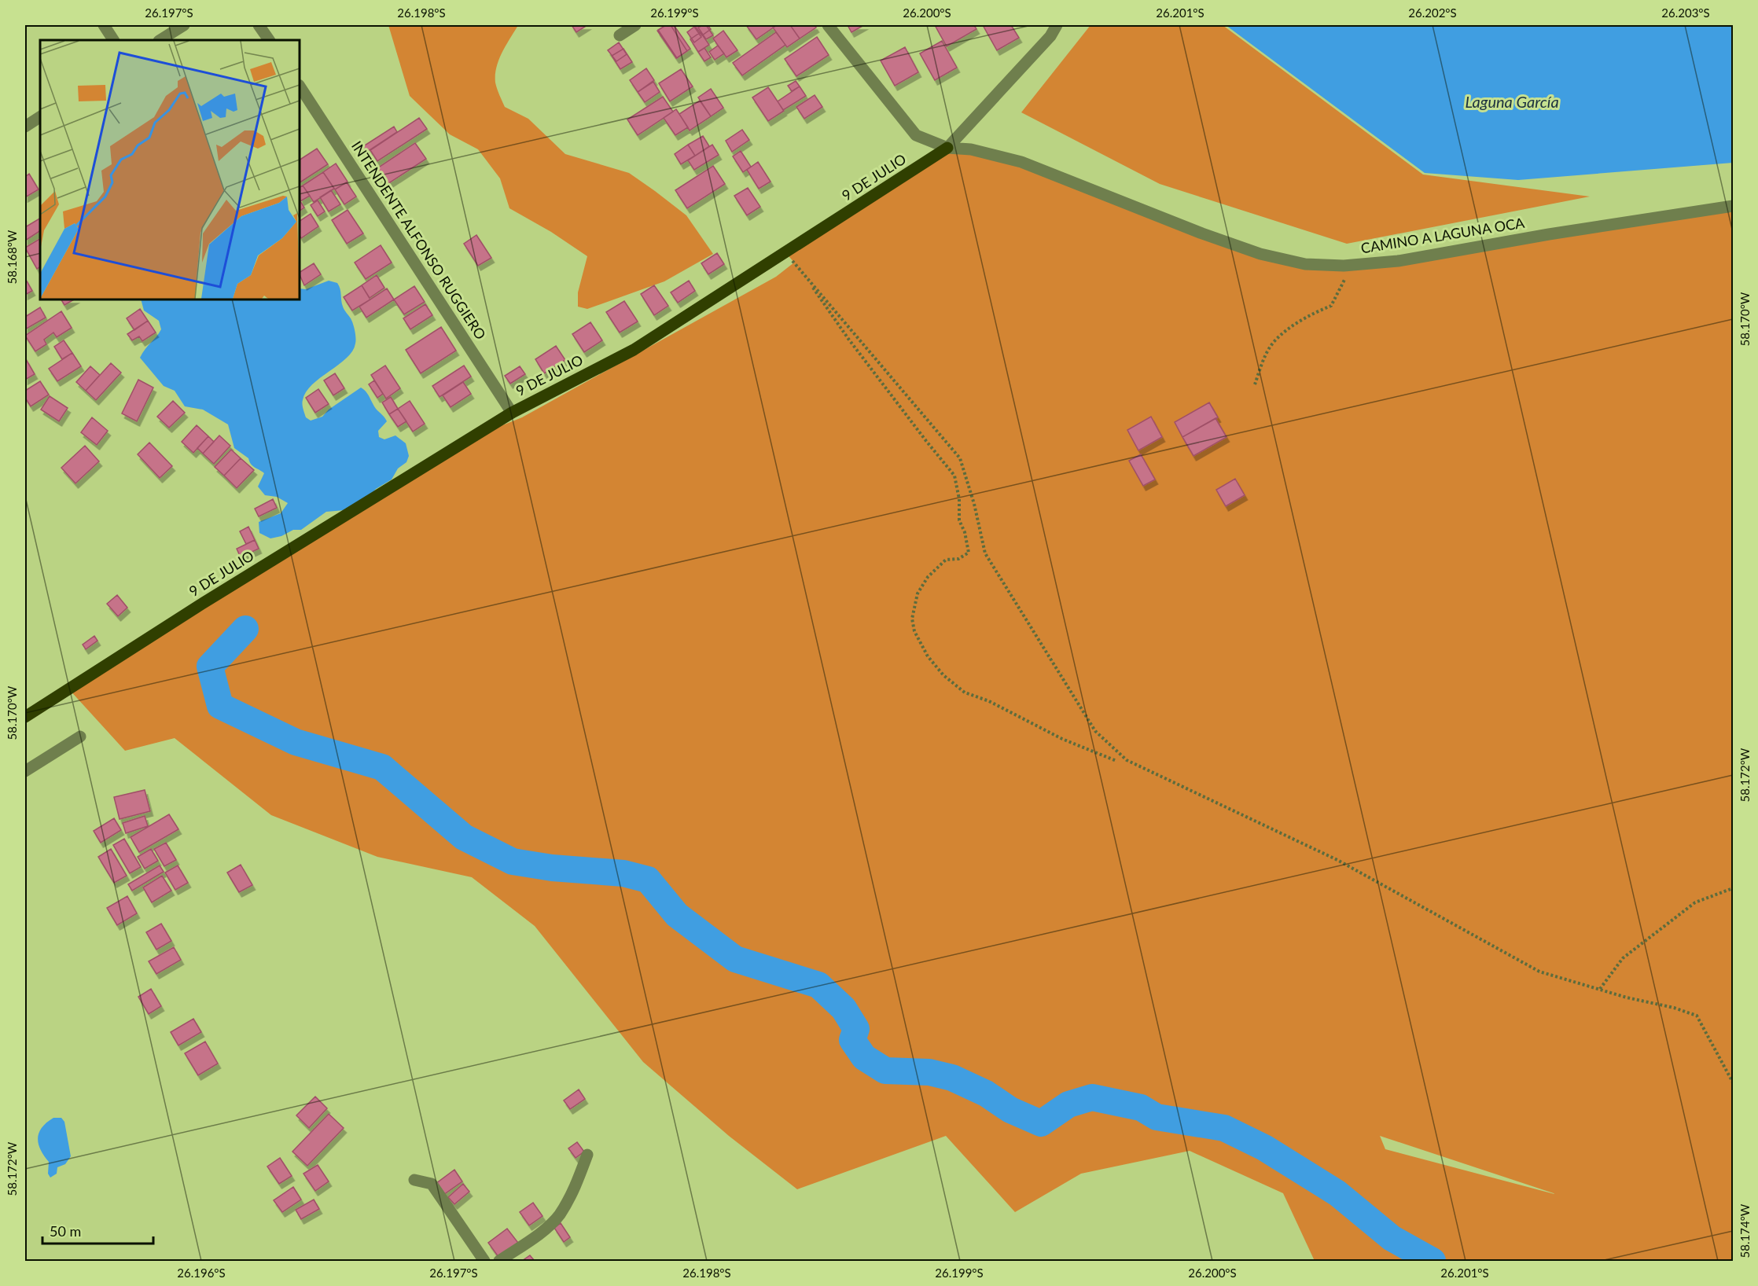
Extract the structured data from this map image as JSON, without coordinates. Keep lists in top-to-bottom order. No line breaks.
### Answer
{"streets":{"main road":["9 DE JULIO"],"street":["CAMINO A LAGUNA OCA","INTENDENTE ALFONSO RUGGIERO"]},"crossings":[["9 DE JULIO","CAMINO A LAGUNA OCA"],["9 DE JULIO","INTENDENTE ALFONSO RUGGIERO"]],"water":["Laguna García"],"scale_bar":"50 m","coordinates":["26.197°S","26.198°S","26.199°S","26.200°S","26.201°S","26.202°S","26.203°S","58.168°W","58.170°W","58.172°W","58.174°W","26.196°S"]}
